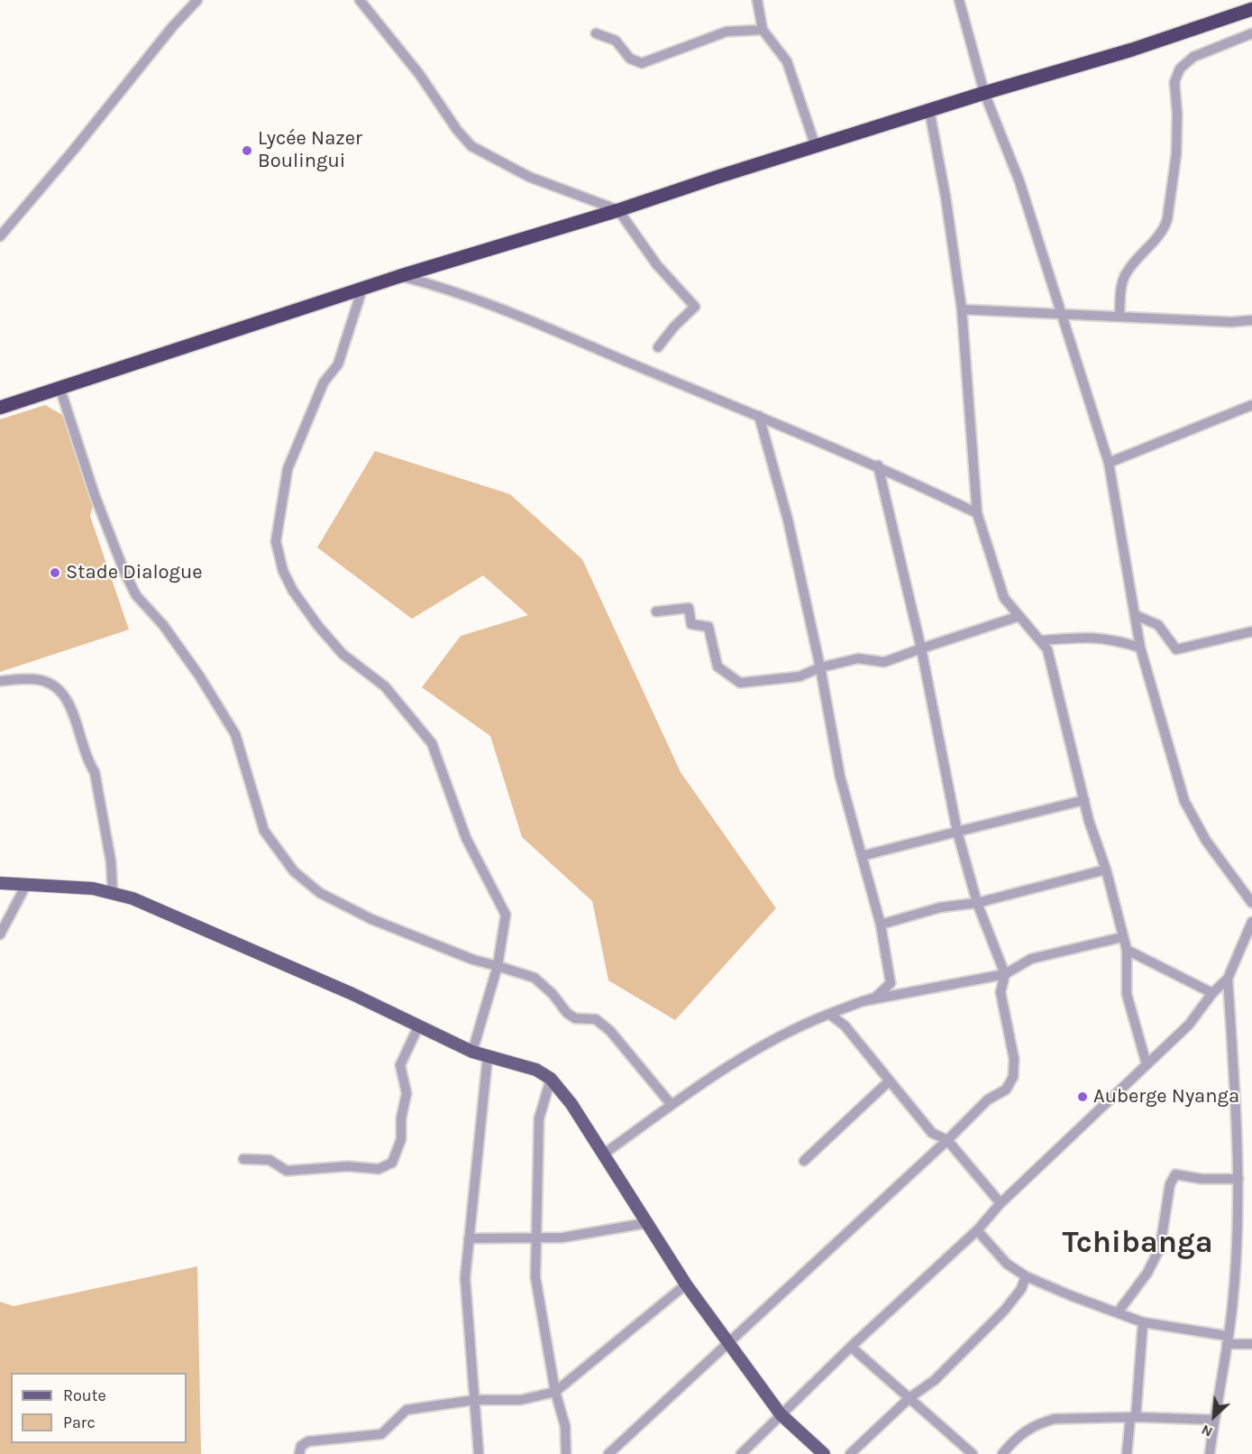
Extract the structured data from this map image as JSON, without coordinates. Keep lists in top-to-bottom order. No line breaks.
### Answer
{"districts":["Tchibanga"],"places":["Lycée Nazer Boulingui","Stade Dialogue","Auberge Nyanga"],"legend":["Route","Parc"],"north":"bottom left"}
